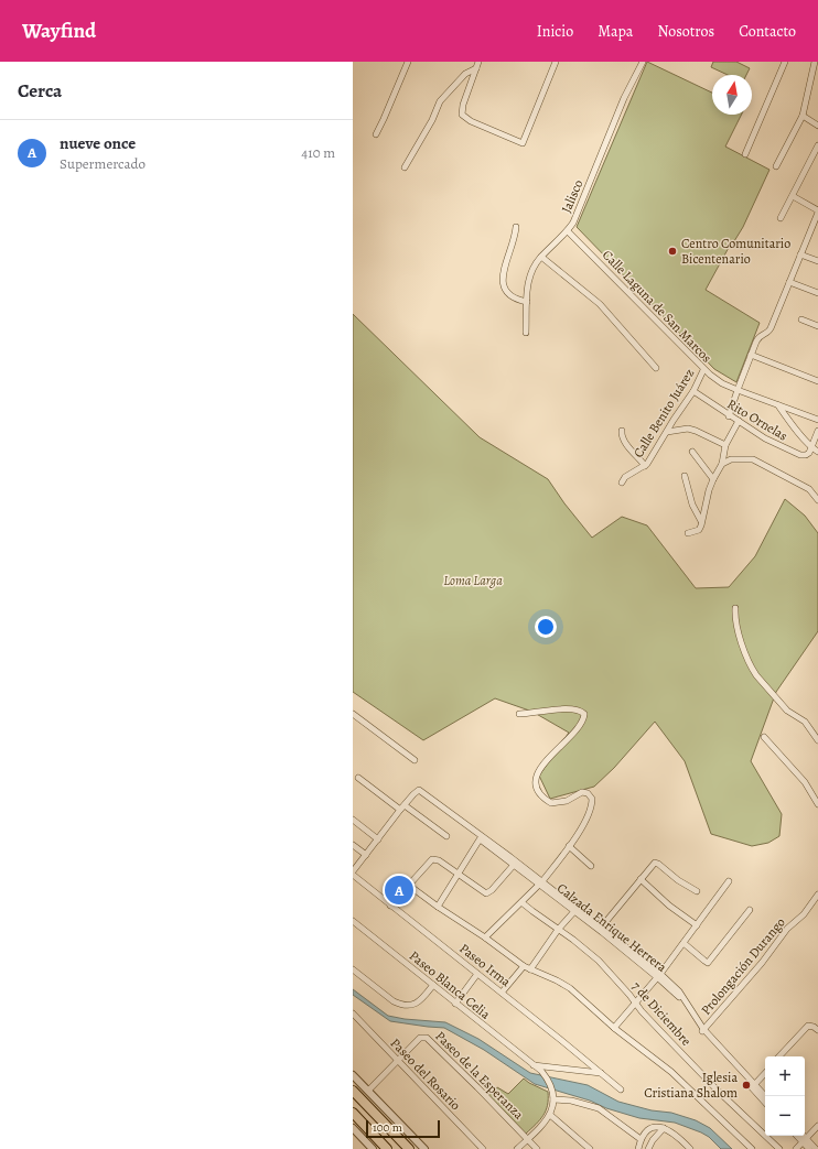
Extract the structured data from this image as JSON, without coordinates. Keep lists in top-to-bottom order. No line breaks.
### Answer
{"streets":{"street":["Jalisco","Calle Laguna de San Marcos","Calle Benito Juárez","Rito Ornelas","Calzada Enrique Herrera","Paseo Irma","Prolongación Durango","Paseo Blanca Celia","7 de Diciembre","Paseo del Rosario","Paseo de la Esperanza"]},"crossings":[["Jalisco","Calle Laguna de San Marcos"],["Calle Laguna de San Marcos","Calle Benito Juárez"],["Calle Benito Juárez","Rito Ornelas"],["Calzada Enrique Herrera","Prolongación Durango"],["Paseo del Rosario","Paseo de la Esperanza"]],"parks":["Loma Larga"],"places":["Centro Comunitario Bicentenario","Iglesia Cristiana Shalom"],"scale_bar":"100 m","north":"top","page":{"header":"Wayfind","nav":["Inicio","Mapa","Nosotros","Contacto"],"heading":"Cerca","list":[{"mark":"A","name":"nueve once","note":"Supermercado","value":"410 m"}],"pins":"A","map_buttons":["+","−"],"scale":"100 m"}}
